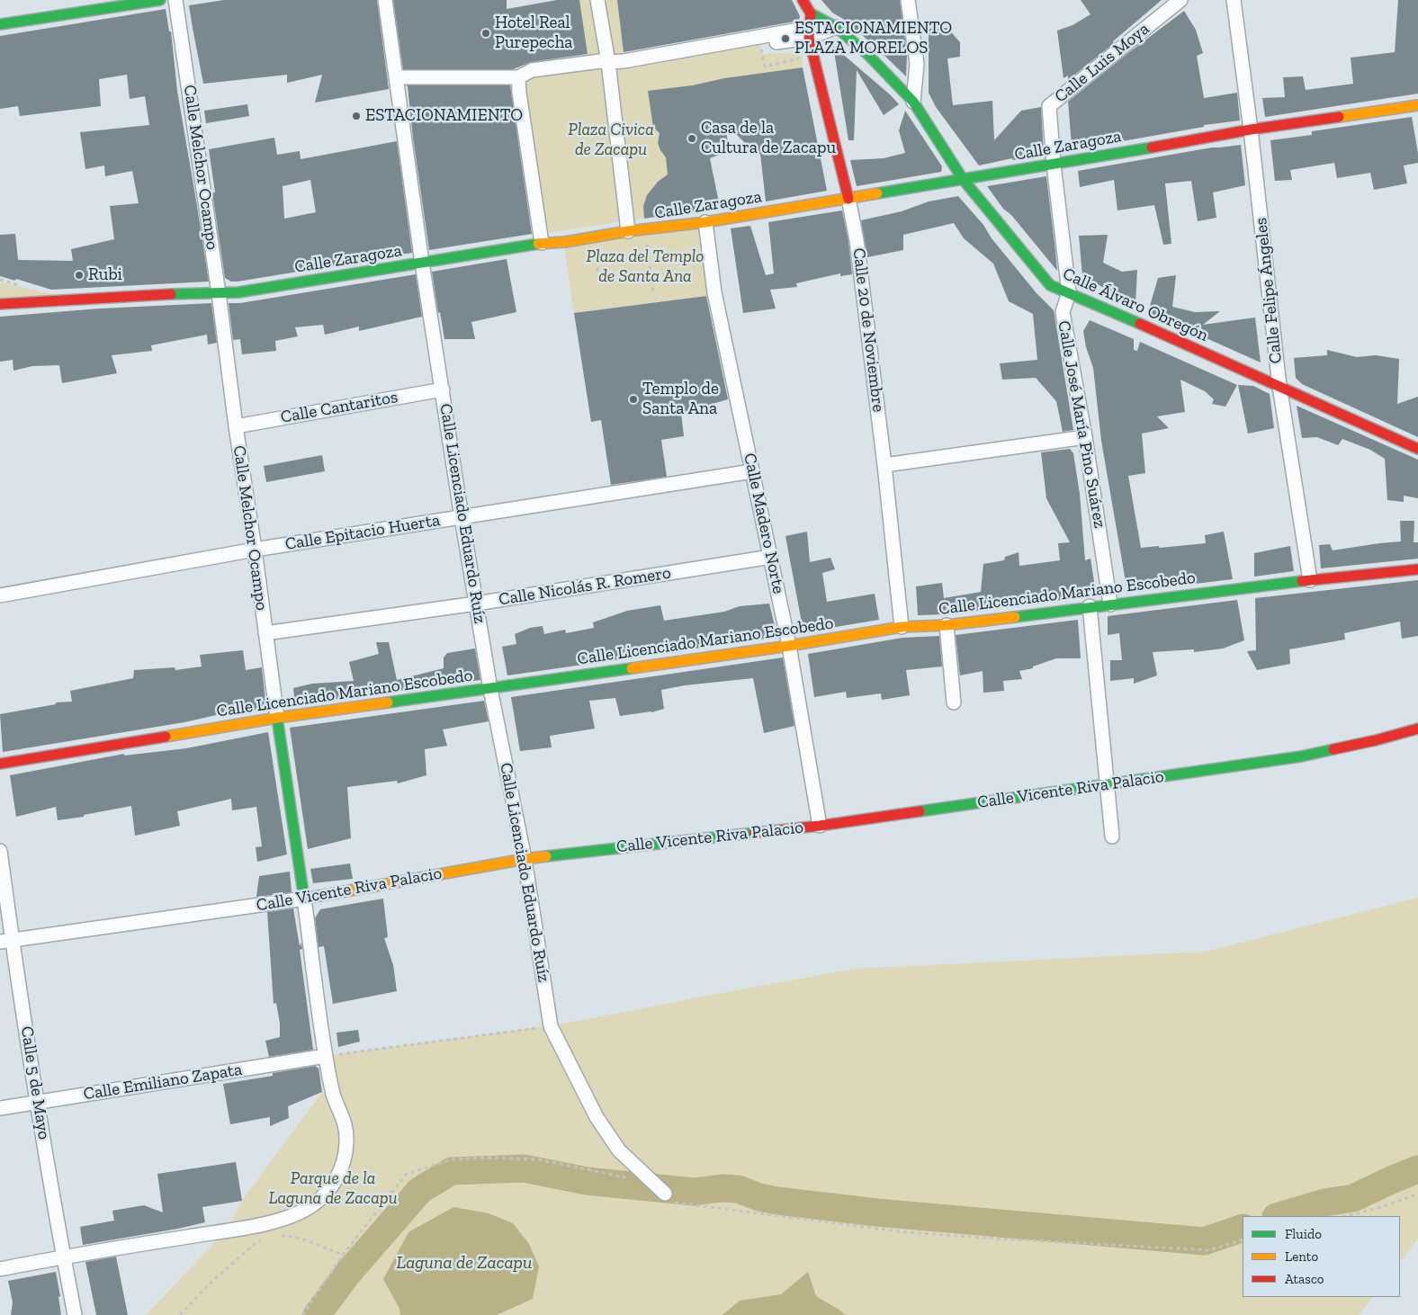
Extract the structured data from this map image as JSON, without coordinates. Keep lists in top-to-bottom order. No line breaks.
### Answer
{"streets":{"main road":["Calle Zaragoza","Calle Melchor Ocampo","Calle Álvaro Obregón","Calle 20 de Noviembre","Calle Licenciado Mariano Escobedo","Calle Vicente Riva Palacio"],"street":["Calle Luis Moya","Calle Felipe Ángeles","Calle Cantaritos","Calle José María Pino Suárez","Calle Licenciado Eduardo Ruíz","Calle Madero Norte","Calle Epitacio Huerta","Calle Nicolás R. Romero","Calle Emiliano Zapata","Calle 5 de Mayo"]},"crossings":[["Calle Luis Moya","Calle Zaragoza"],["Calle Luis Moya","Calle José María Pino Suárez"],["Calle Zaragoza","Calle Melchor Ocampo"],["Calle Zaragoza","Calle Felipe Ángeles"],["Calle Zaragoza","Calle Álvaro Obregón"],["Calle Zaragoza","Calle 20 de Noviembre"],["Calle Zaragoza","Calle José María Pino Suárez"],["Calle Zaragoza","Calle Licenciado Eduardo Ruíz"],["Calle Zaragoza","Calle Madero Norte"],["Calle Melchor Ocampo","Calle Cantaritos"],["Calle Melchor Ocampo","Calle Epitacio Huerta"],["Calle Melchor Ocampo","Calle Nicolás R. Romero"],["Calle Melchor Ocampo","Calle Licenciado Mariano Escobedo"],["Calle Melchor Ocampo","Calle Vicente Riva Palacio"],["Calle Melchor Ocampo","Calle Emiliano Zapata"],["Calle Melchor Ocampo","Calle 5 de Mayo"],["Calle Felipe Ángeles","Calle Álvaro Obregón"],["Calle Felipe Ángeles","Calle Licenciado Mariano Escobedo"],["Calle Álvaro Obregón","Calle José María Pino Suárez"],["Calle 20 de Noviembre","Calle Licenciado Mariano Escobedo"],["Calle Cantaritos","Calle Licenciado Eduardo Ruíz"],["Calle José María Pino Suárez","Calle Licenciado Mariano Escobedo"],["Calle Licenciado Eduardo Ruíz","Calle Epitacio Huerta"],["Calle Licenciado Eduardo Ruíz","Calle Nicolás R. Romero"],["Calle Licenciado Eduardo Ruíz","Calle Licenciado Mariano Escobedo"],["Calle Licenciado Eduardo Ruíz","Calle Vicente Riva Palacio"],["Calle Madero Norte","Calle Epitacio Huerta"],["Calle Madero Norte","Calle Nicolás R. Romero"],["Calle Madero Norte","Calle Licenciado Mariano Escobedo"],["Calle Madero Norte","Calle Vicente Riva Palacio"],["Calle Vicente Riva Palacio","Calle 5 de Mayo"],["Calle Emiliano Zapata","Calle 5 de Mayo"]],"water":["Laguna de Zacapu"],"parks":["Plaza Civica de Zacapu","Plaza del Templo de Santa Ana","Parque de la Laguna de Zacapu"],"places":["Hotel Real Purepecha","ESTACIONAMIENTO PLAZA MORELOS","ESTACIONAMIENTO","Casa de la Cultura de Zacapu","Rubi","Templo de Santa Ana"],"legend":["Fluido","Lento","Atasco"]}
